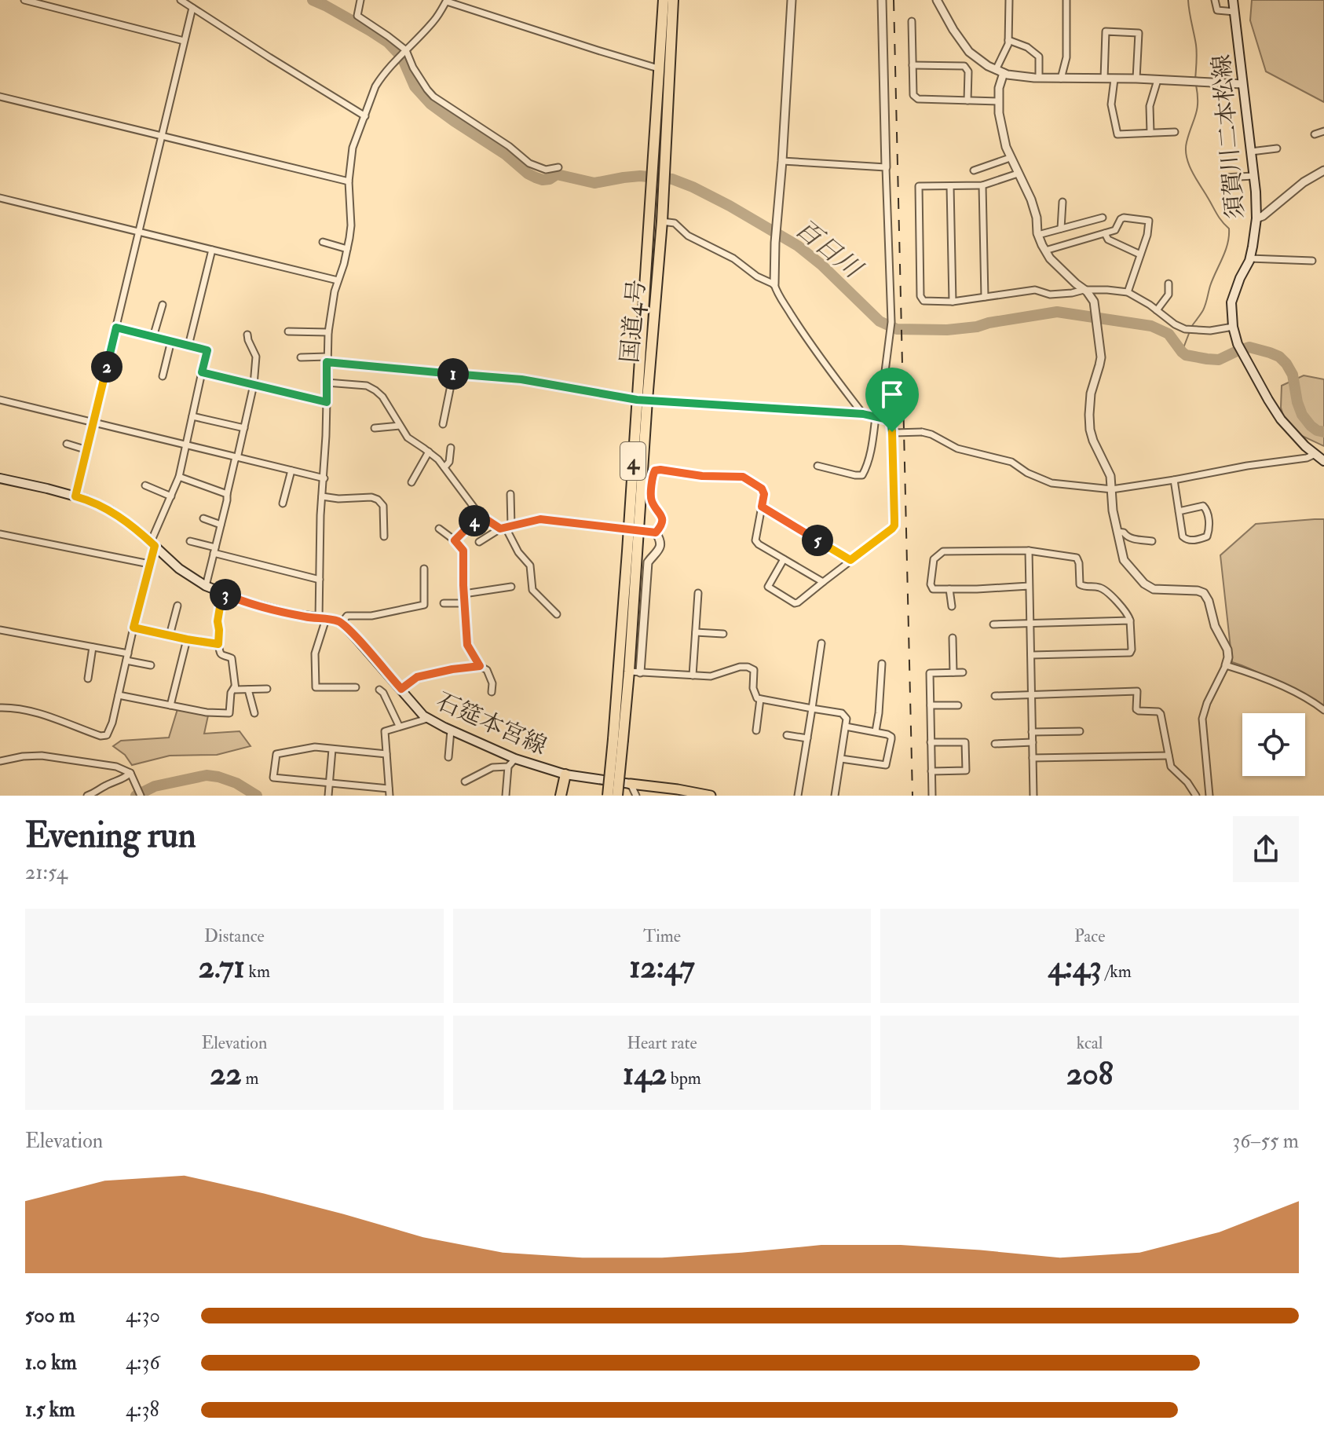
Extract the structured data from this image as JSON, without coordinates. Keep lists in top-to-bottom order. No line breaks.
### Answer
{"streets":{"highway":["国道4号","4"],"main road":["須賀川二本松線","石筵本宮線"]},"water":["百日川"],"page":{"pins":["2","1","4","5","3"],"heading":["Evening run","21:54"],"stats":[["Distance","2.71 km"],["Time","12:47"],["Pace","4:43 /km"],["Elevation","22 m"],["Heart rate","142 bpm"],["kcal","208"]],"chart":["Elevation","36–55 m"],"list":[{"name":"500 m","note":"4:30"},{"name":"1.0 km","note":"4:36"},{"name":"1.5 km","note":"4:38"}]}}
